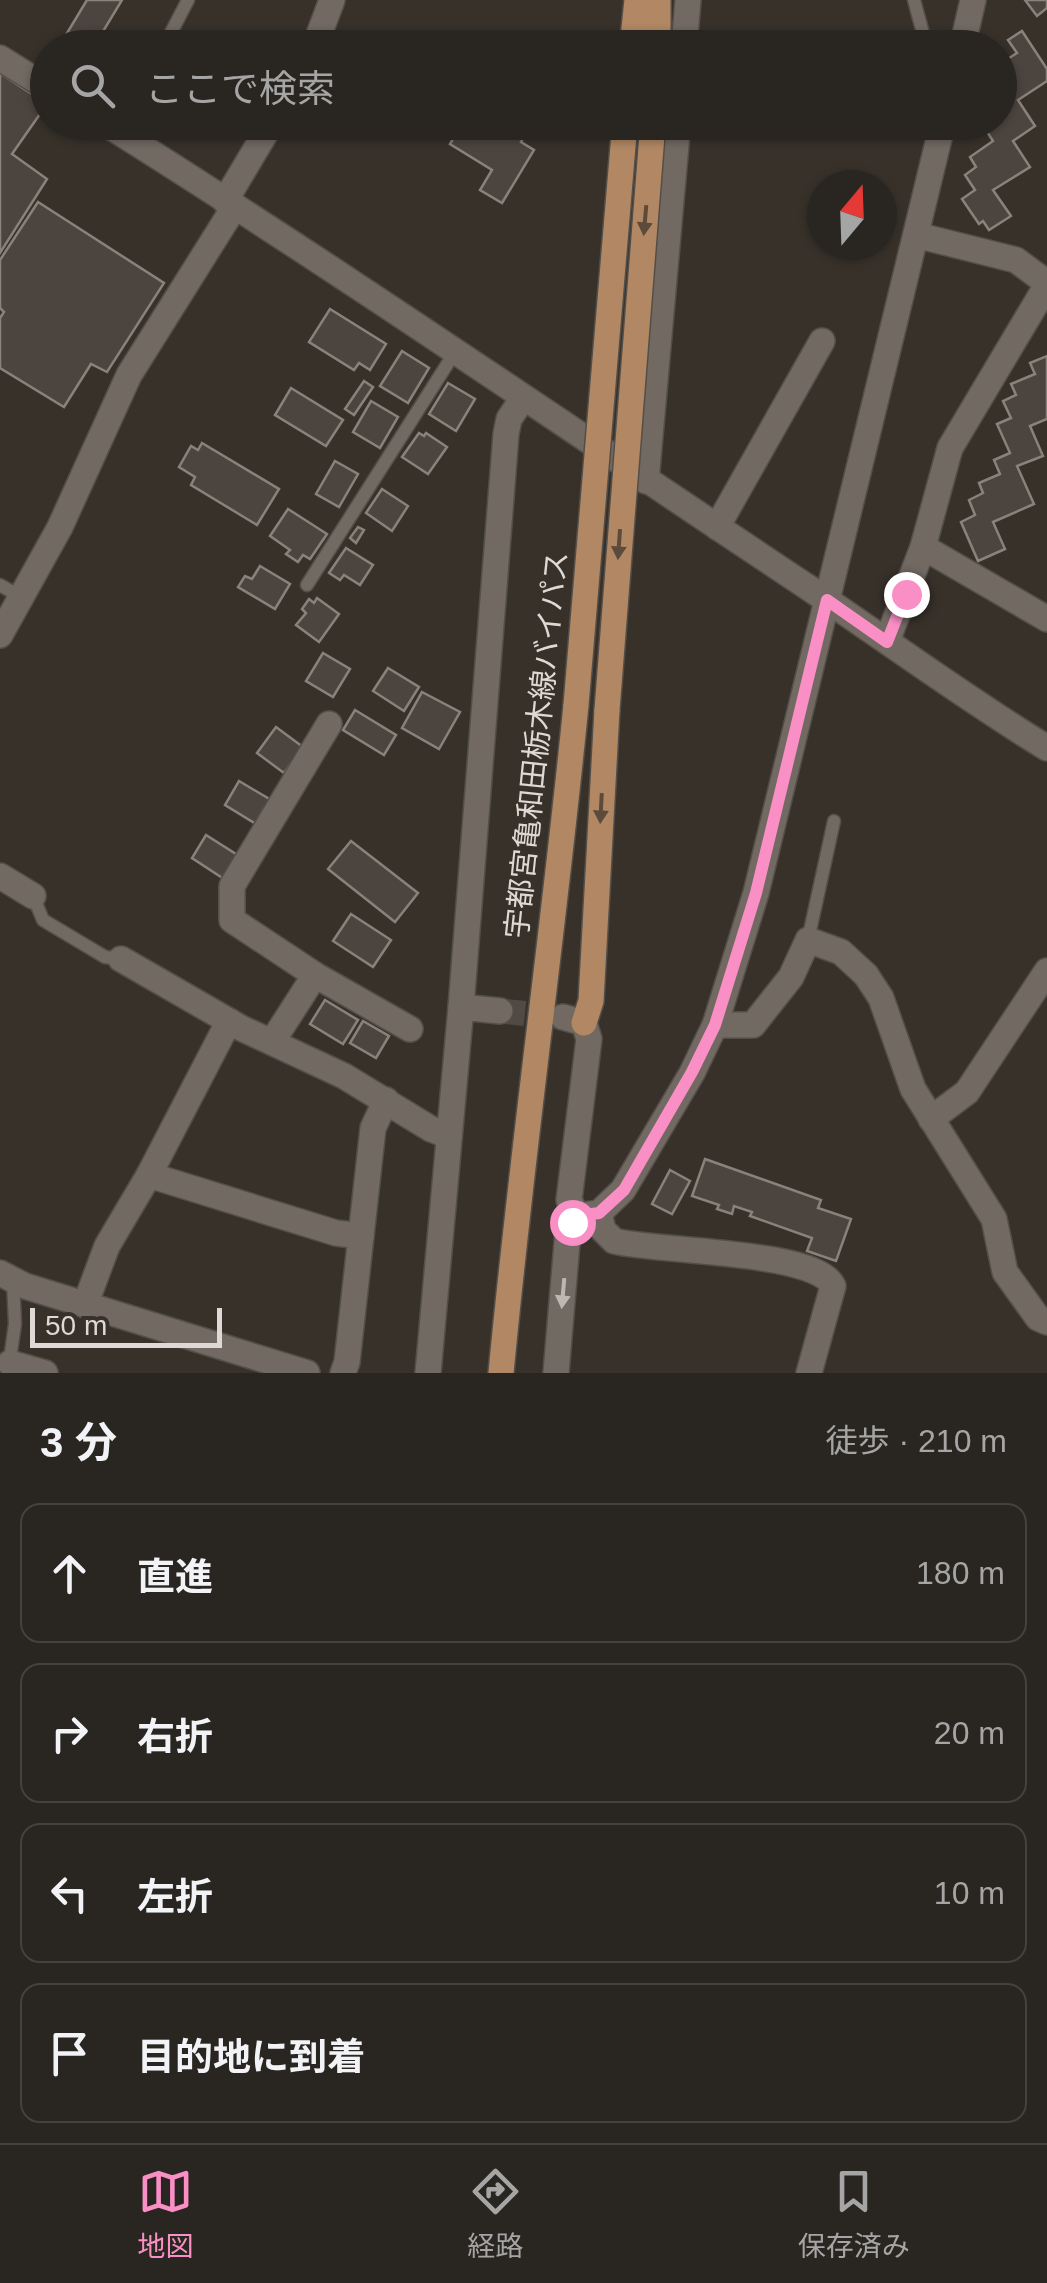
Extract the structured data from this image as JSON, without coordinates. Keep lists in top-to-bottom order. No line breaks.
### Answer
{"streets":{"main road":["宇都宮亀和田栃木線バイパス"]},"scale_bar":"50 m","north":"top","page":{"search":"ここで検索","scale":"50 m","heading":["3 分","徒歩 · 210 m"],"list":[["直進","180 m"],["右折","20 m"],["左折","10 m"],"目的地に到着"],"nav":["地図","経路","保存済み"]}}
